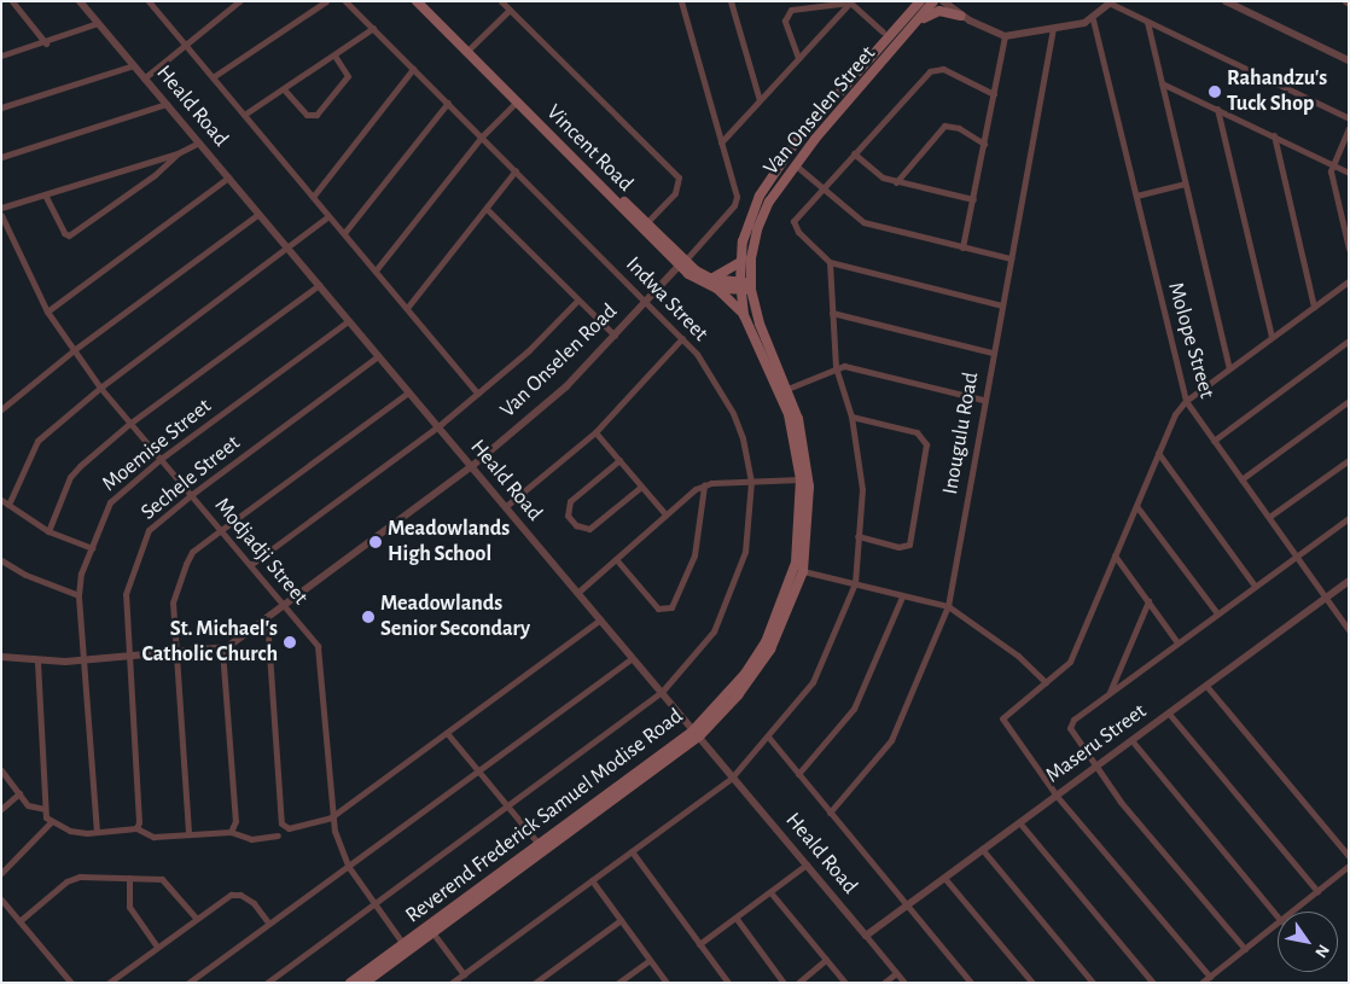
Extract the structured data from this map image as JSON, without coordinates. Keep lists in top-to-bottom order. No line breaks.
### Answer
{"streets":{"main road":["Van Onselen Street","Vincent Road","Reverend Frederick Samuel Modise Road"],"street":["Heald Road","Indwa Street","Molope Street","Van Onselen Road","Inougulu Road","Moemise Street","Sechele Street","Modjadji Street","Maseru Street"]},"crossings":[["Heald Road","Indwa Street"],["Heald Road","Van Onselen Road"],["Heald Road","Moemise Street"],["Heald Road","Sechele Street"],["Heald Road","Maseru Street"],["Heald Road","Reverend Frederick Samuel Modise Road"],["Van Onselen Street","Vincent Road"],["Van Onselen Street","Reverend Frederick Samuel Modise Road"],["Vincent Road","Van Onselen Road"],["Vincent Road","Reverend Frederick Samuel Modise Road"],["Indwa Street","Van Onselen Road"],["Indwa Street","Modjadji Street"],["Molope Street","Maseru Street"],["Van Onselen Road","Moemise Street"],["Van Onselen Road","Sechele Street"],["Van Onselen Road","Modjadji Street"],["Moemise Street","Modjadji Street"],["Sechele Street","Modjadji Street"],["Modjadji Street","Reverend Frederick Samuel Modise Road"]],"places":["Rahandzu's Tuck Shop","Meadowlands High School","Meadowlands Senior Secondary","St. Michael's Catholic Church"],"north":"bottom right"}
